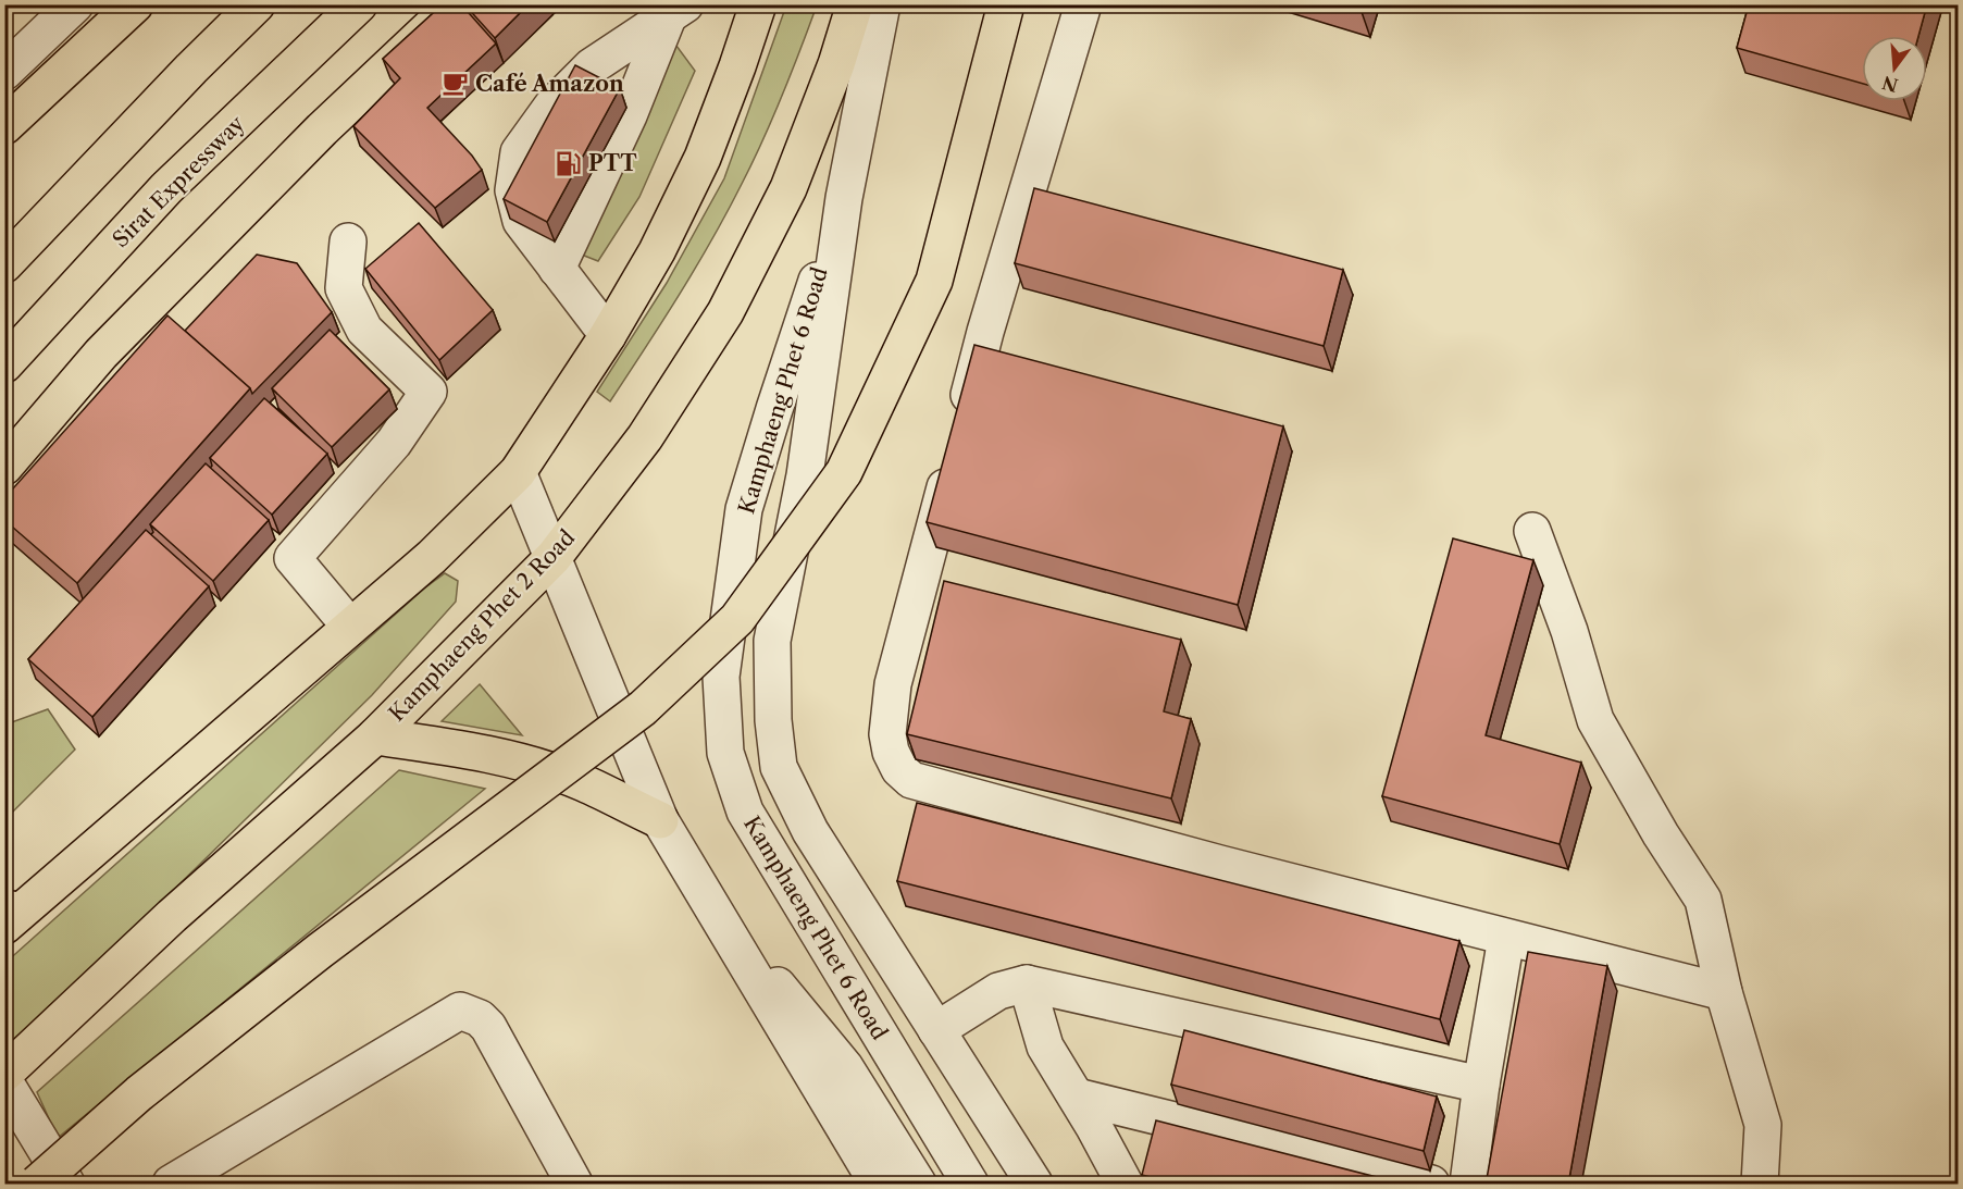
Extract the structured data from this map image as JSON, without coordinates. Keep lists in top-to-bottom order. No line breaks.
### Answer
{"streets":{"main road":["Sirat Expressway","Kamphaeng Phet 2 Road"],"street":["Kamphaeng Phet 6 Road"]},"places":{"cafe":["Café Amazon"],"fuel station":["PTT"]},"north":"bottom"}
